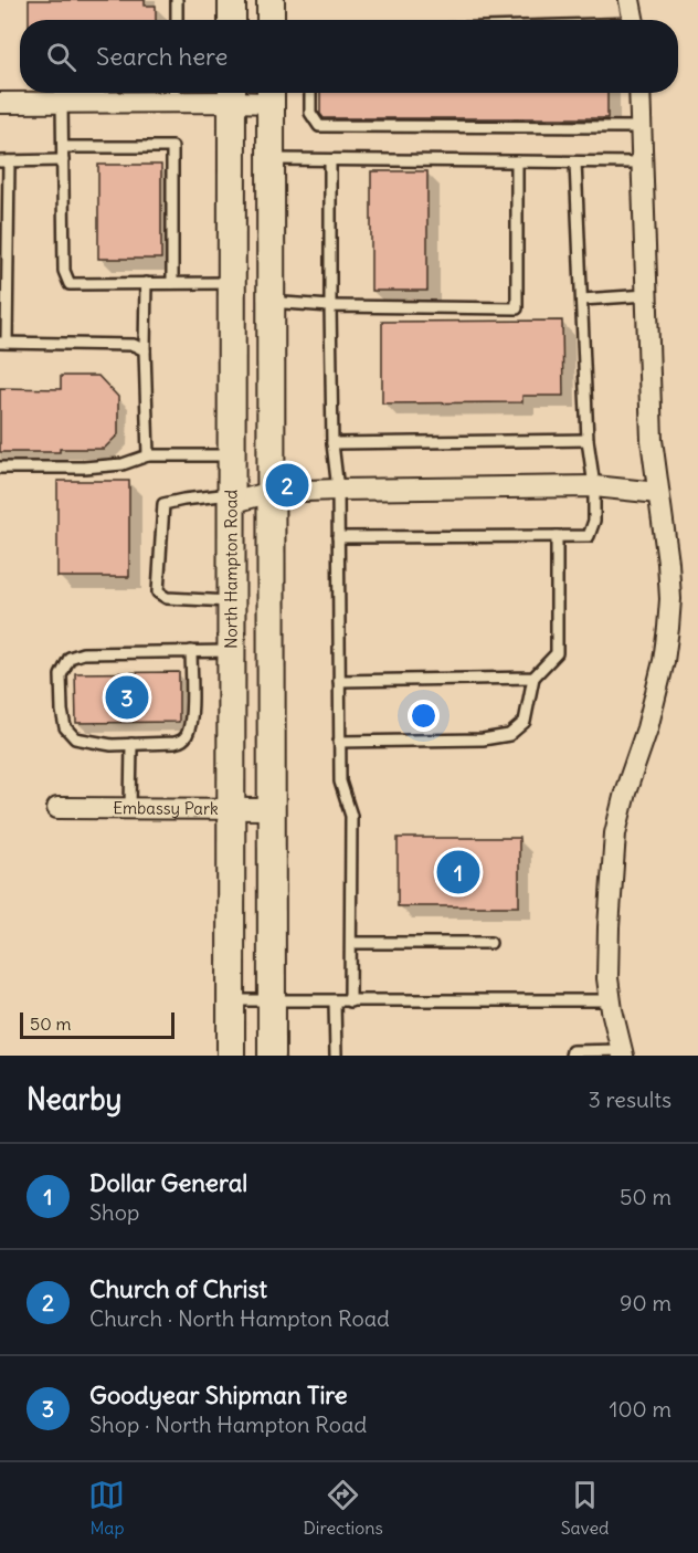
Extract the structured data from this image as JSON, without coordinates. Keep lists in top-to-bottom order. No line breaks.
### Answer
{"streets":{"main road":["North Hampton Road"],"street":["Embassy Park"]},"crossings":[["North Hampton Road","Embassy Park"]],"scale_bar":"50 m","page":{"search":"Search here","pins":["2","3","1"],"scale":"50 m","heading":["Nearby","3 results"],"list":[{"mark":"1","name":"Dollar General","note":"Shop","value":"50 m"},{"mark":"2","name":"Church of Christ","note":"Church · North Hampton Road","value":"90 m"},{"mark":"3","name":"Goodyear Shipman Tire","note":"Shop · North Hampton Road","value":"100 m"}],"nav":["Map","Directions","Saved"]}}
